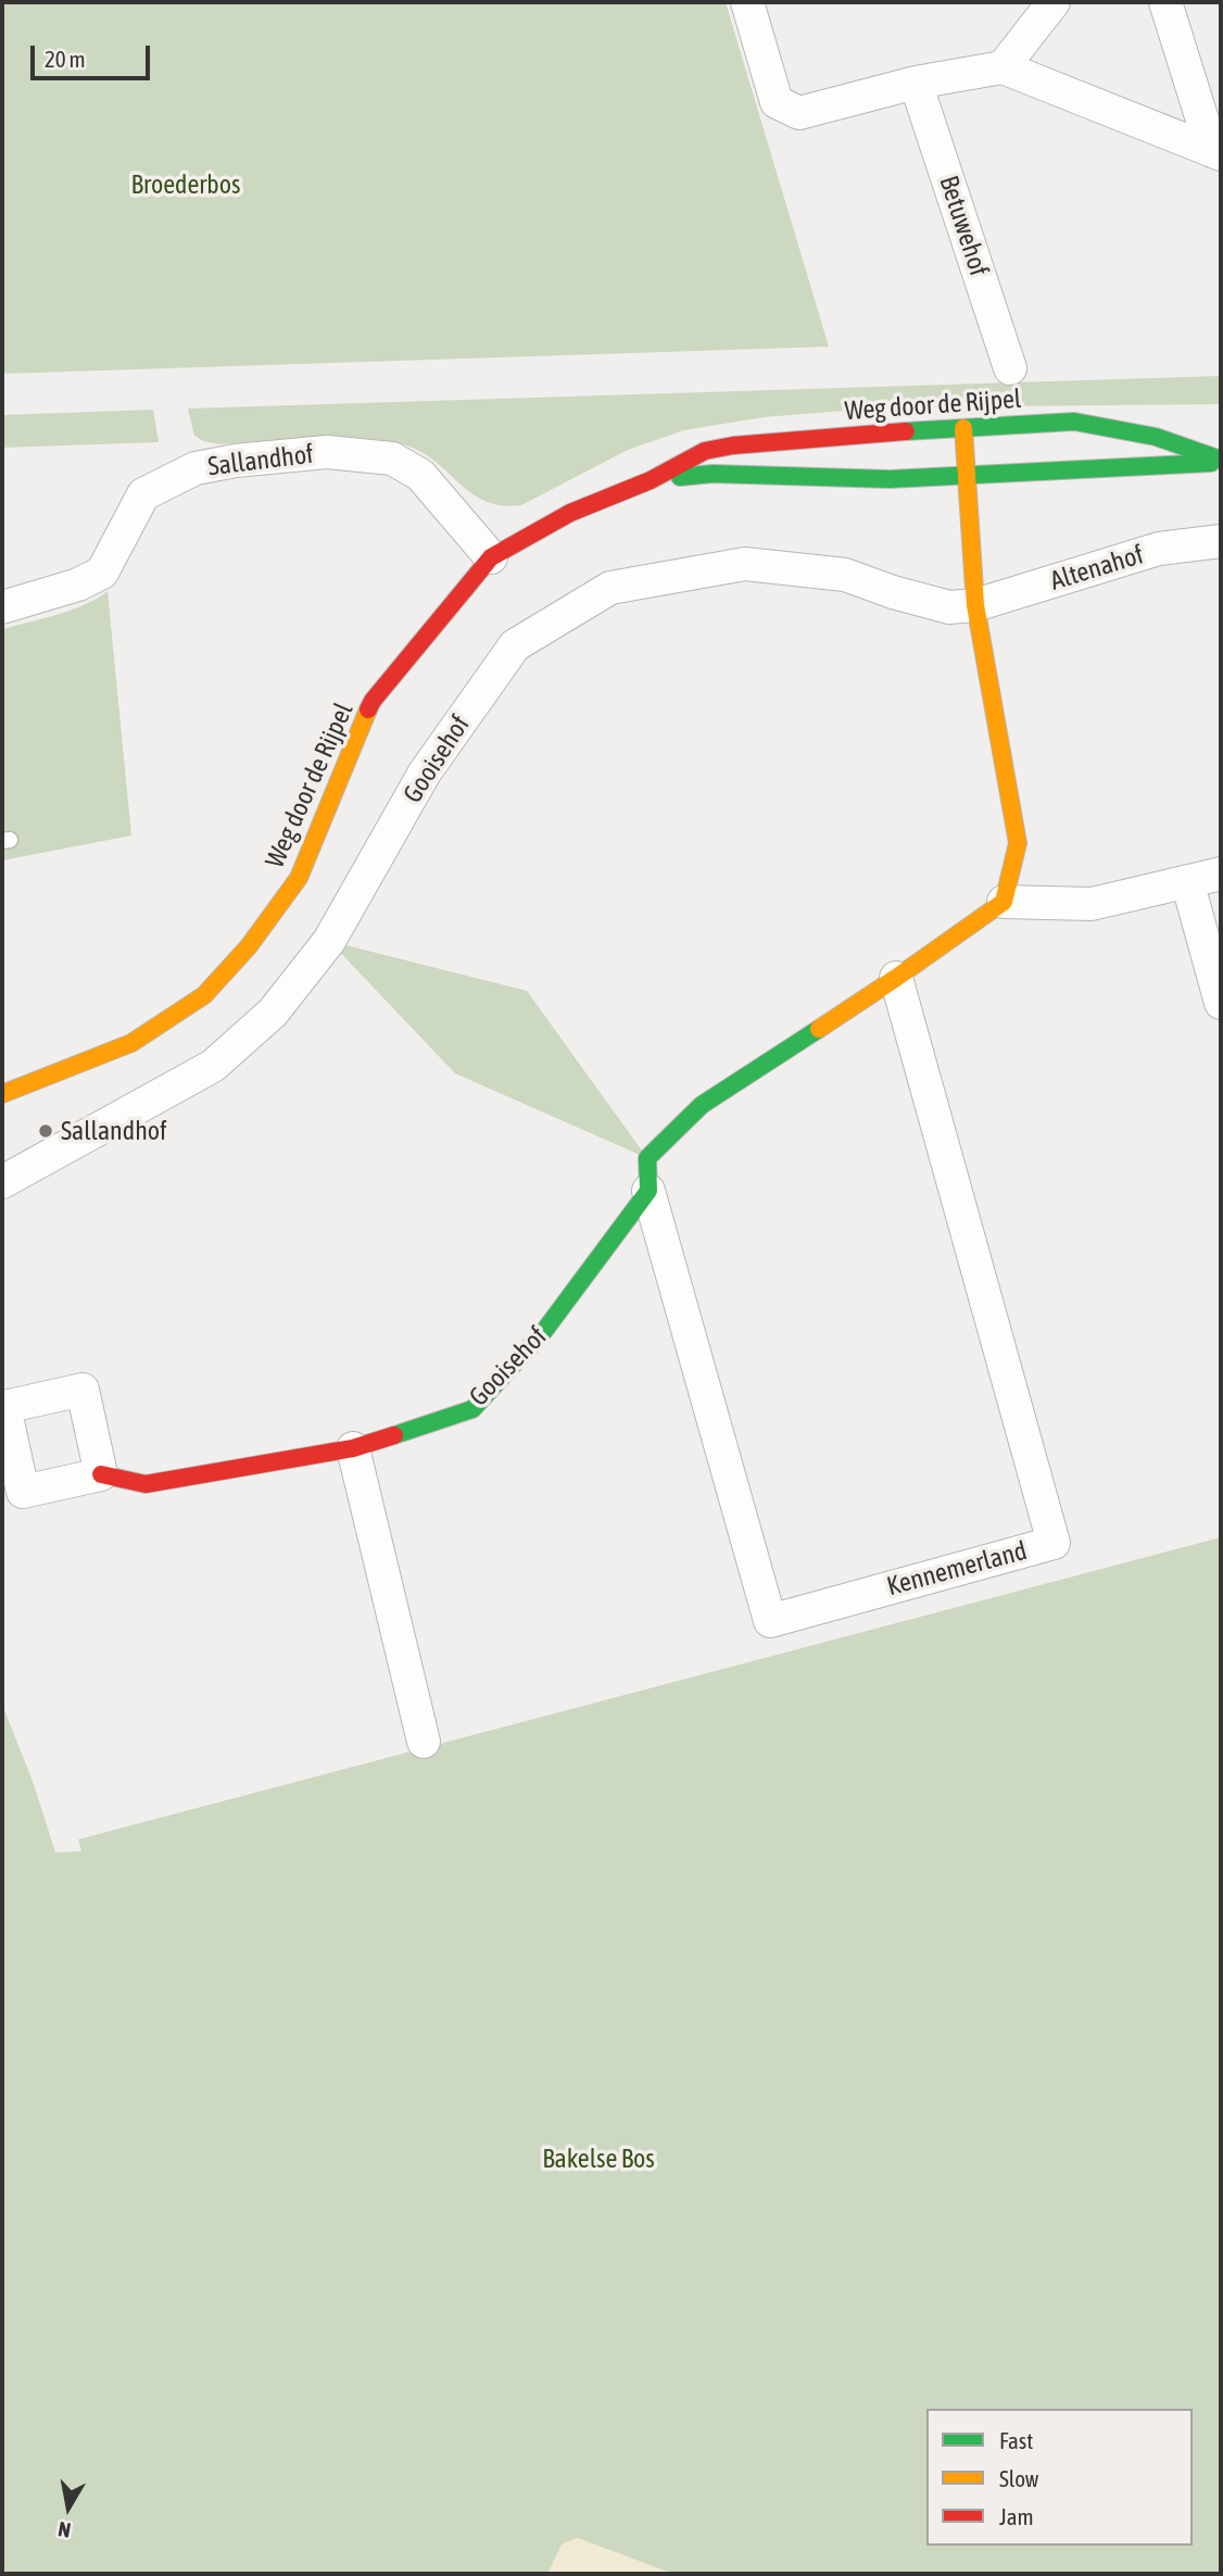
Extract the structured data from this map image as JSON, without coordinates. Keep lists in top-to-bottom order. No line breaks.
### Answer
{"streets":{"street":["Betuwehof","Weg door de Rijpel","Sallandhof","Altenahof","Gooisehof","Kennemerland"]},"crossings":[["Weg door de Rijpel","Sallandhof"],["Altenahof","Gooisehof"],["Gooisehof","Kennemerland"]],"parks":["Broederbos","Bakelse Bos"],"places":["Sallandhof"],"legend":["Fast","Slow","Jam"],"scale_bar":"20 m","north":"bottom"}
